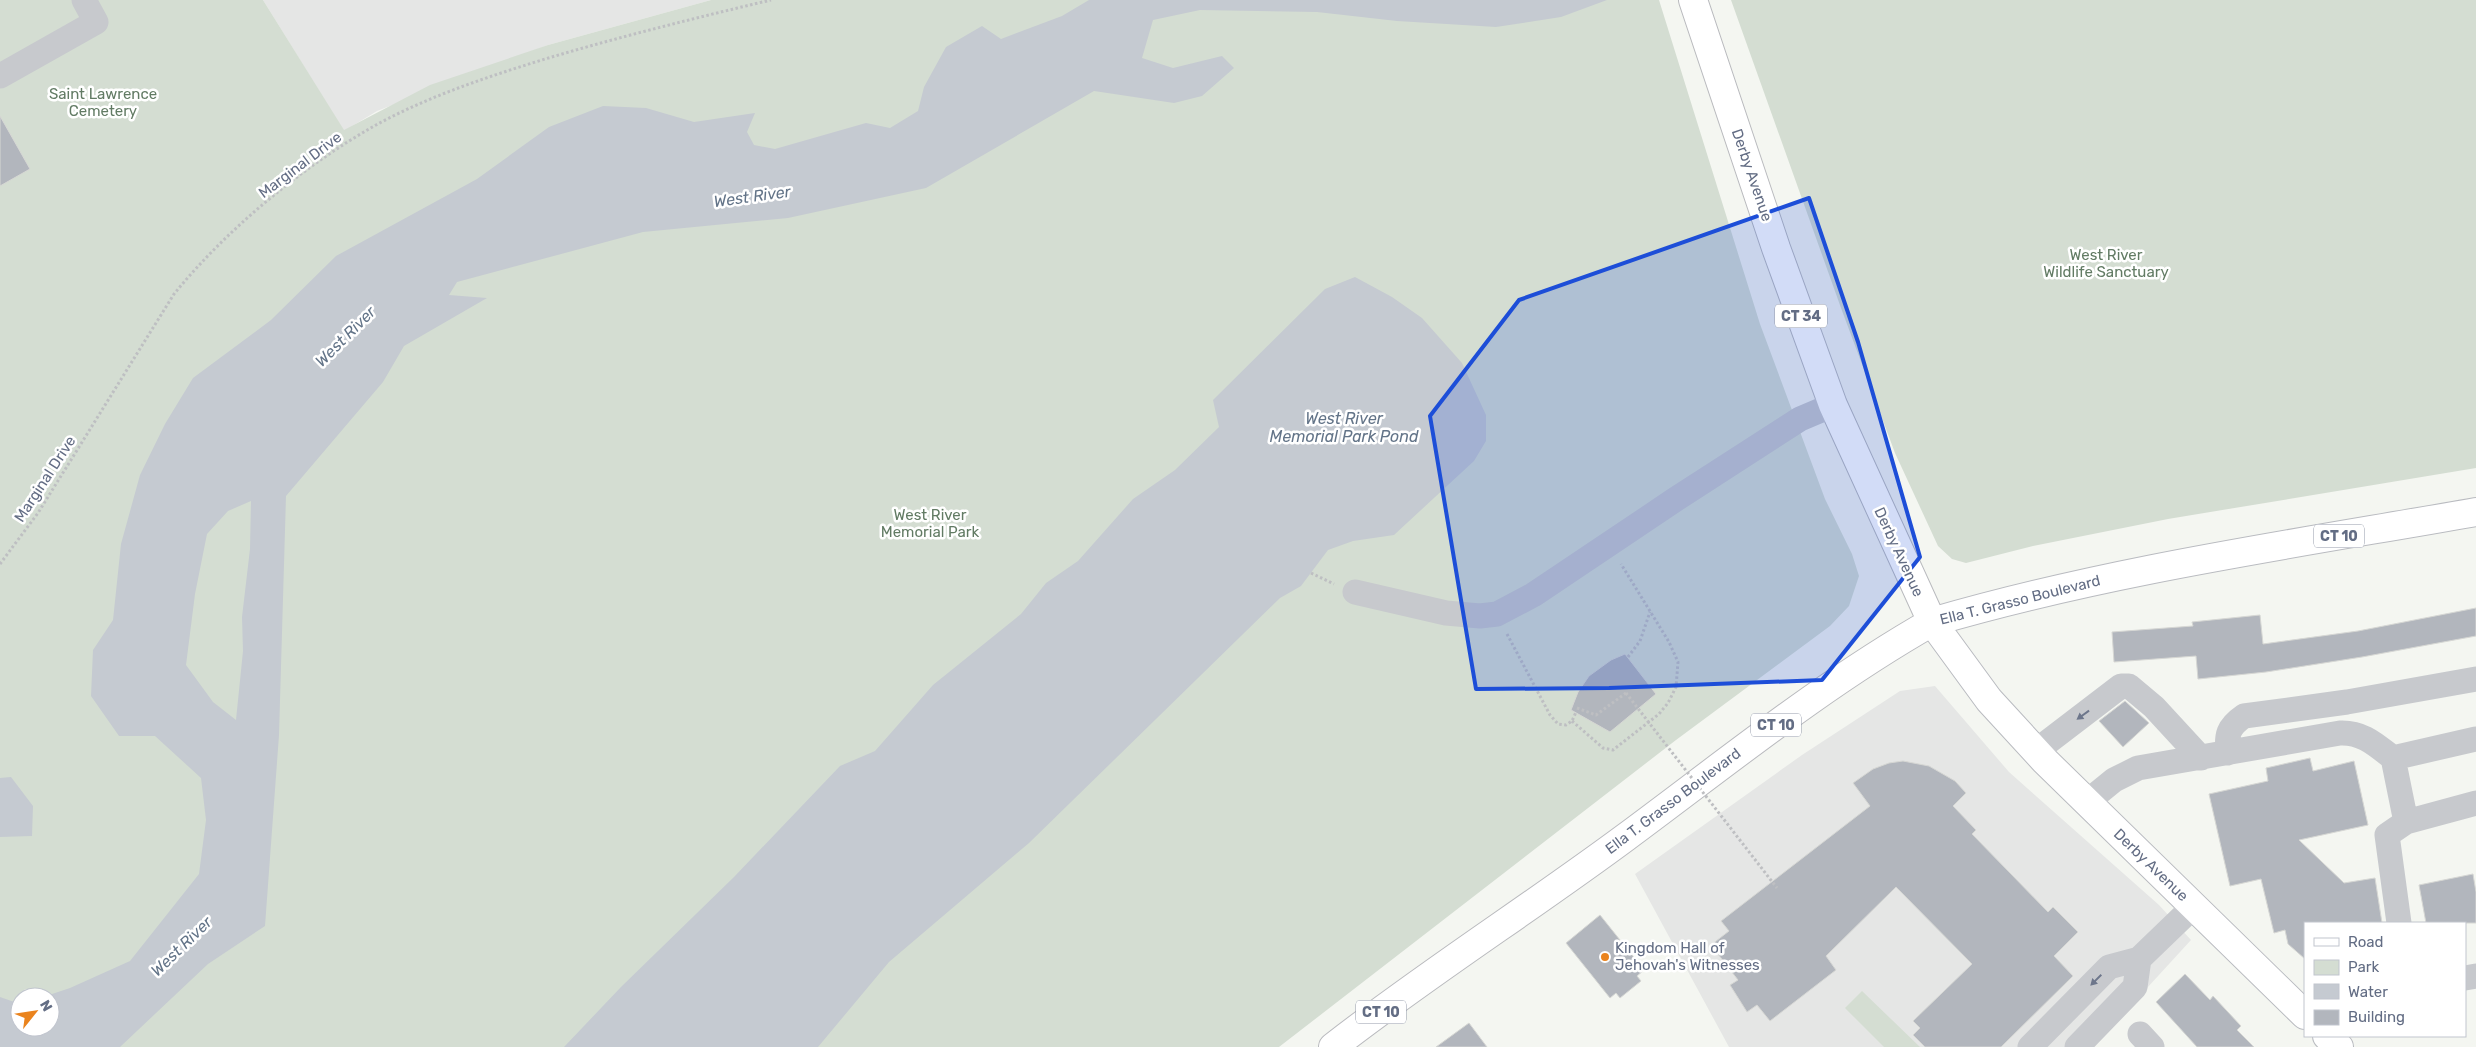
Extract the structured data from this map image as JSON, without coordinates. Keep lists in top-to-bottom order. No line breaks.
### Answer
{"streets":{"main road":["Derby Avenue","CT 34","CT 10","Ella T. Grasso Boulevard"],"path":["Marginal Drive"]},"crossings":[["Derby Avenue","Ella T. Grasso Boulevard"]],"water":["West River","West River Memorial Park Pond"],"parks":["Saint Lawrence Cemetery","West River Wildlife Sanctuary","West River Memorial Park"],"places":["Kingdom Hall of Jehovah's Witnesses"],"legend":["Road","Park","Water","Building"],"north":"top right"}
